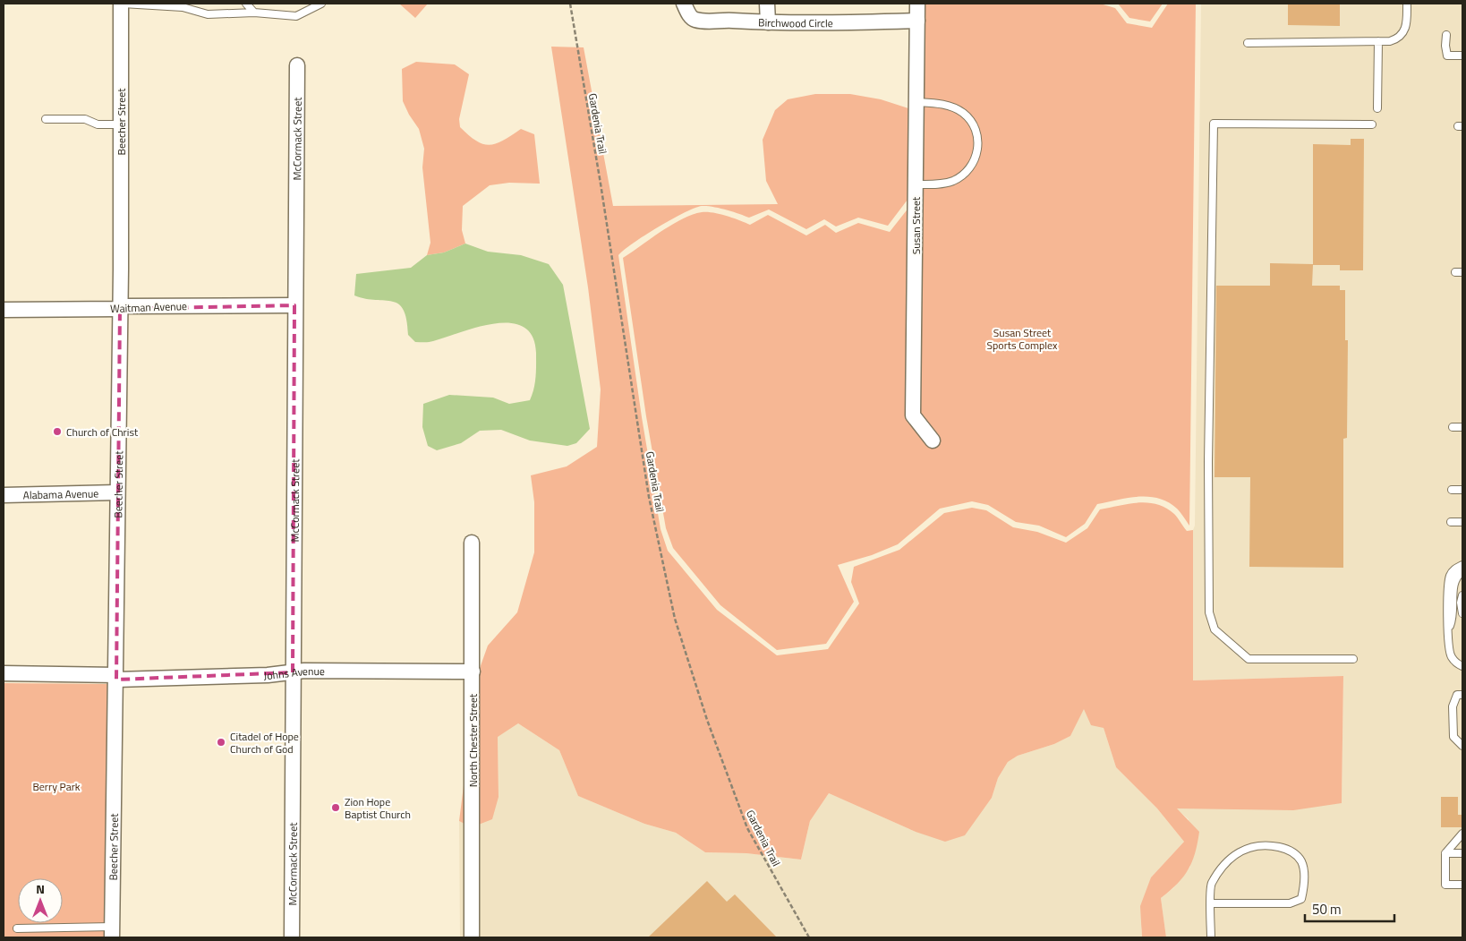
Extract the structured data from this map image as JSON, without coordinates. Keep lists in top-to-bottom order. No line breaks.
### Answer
{"streets":{"street":["Birchwood Circle","Beecher Street","McCormack Street","Susan Street","Waitman Avenue","Alabama Avenue","Johns Avenue","North Chester Street"],"path":["Gardenia Trail"]},"crossings":[["Birchwood Circle","Susan Street"],["Beecher Street","Waitman Avenue"],["Beecher Street","Alabama Avenue"],["Beecher Street","Johns Avenue"],["McCormack Street","Waitman Avenue"],["McCormack Street","Johns Avenue"],["Johns Avenue","North Chester Street"]],"parks":["Susan Street Sports Complex","Berry Park"],"places":["Church of Christ","Citadel of Hope Church of God","Zion Hope Baptist Church"],"scale_bar":"50 m","north":"top"}
